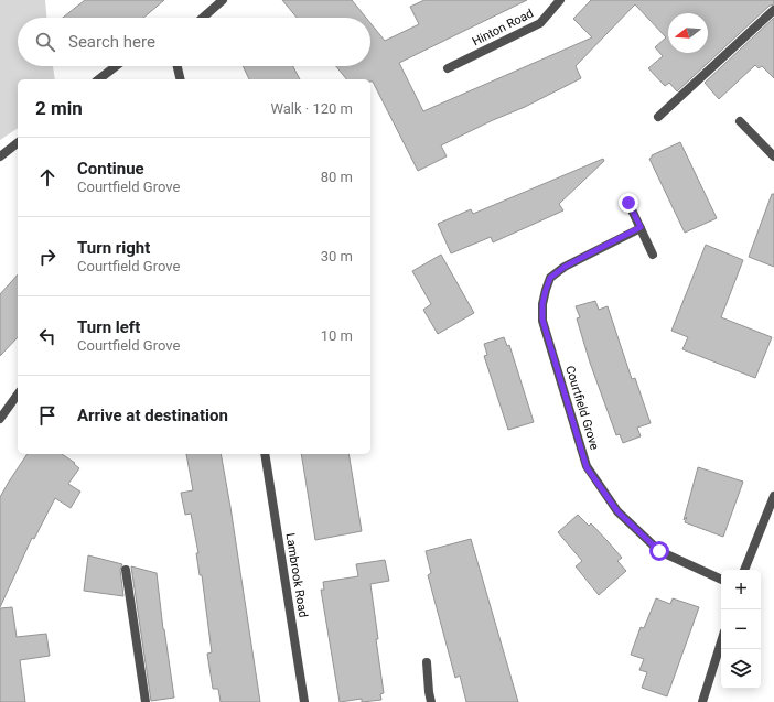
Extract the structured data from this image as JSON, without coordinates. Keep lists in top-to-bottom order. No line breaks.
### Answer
{"streets":{"street":["Hinton Road","Courtfield Grove","Lambrook Road"]},"north":"left","page":{"search":"Search here","heading":["2 min","Walk · 120 m"],"list":[["Continue","Courtfield Grove","80 m"],["Turn right","Courtfield Grove","30 m"],["Turn left","Courtfield Grove","10 m"],"Arrive at destination"],"map_buttons":["+","−"]}}
